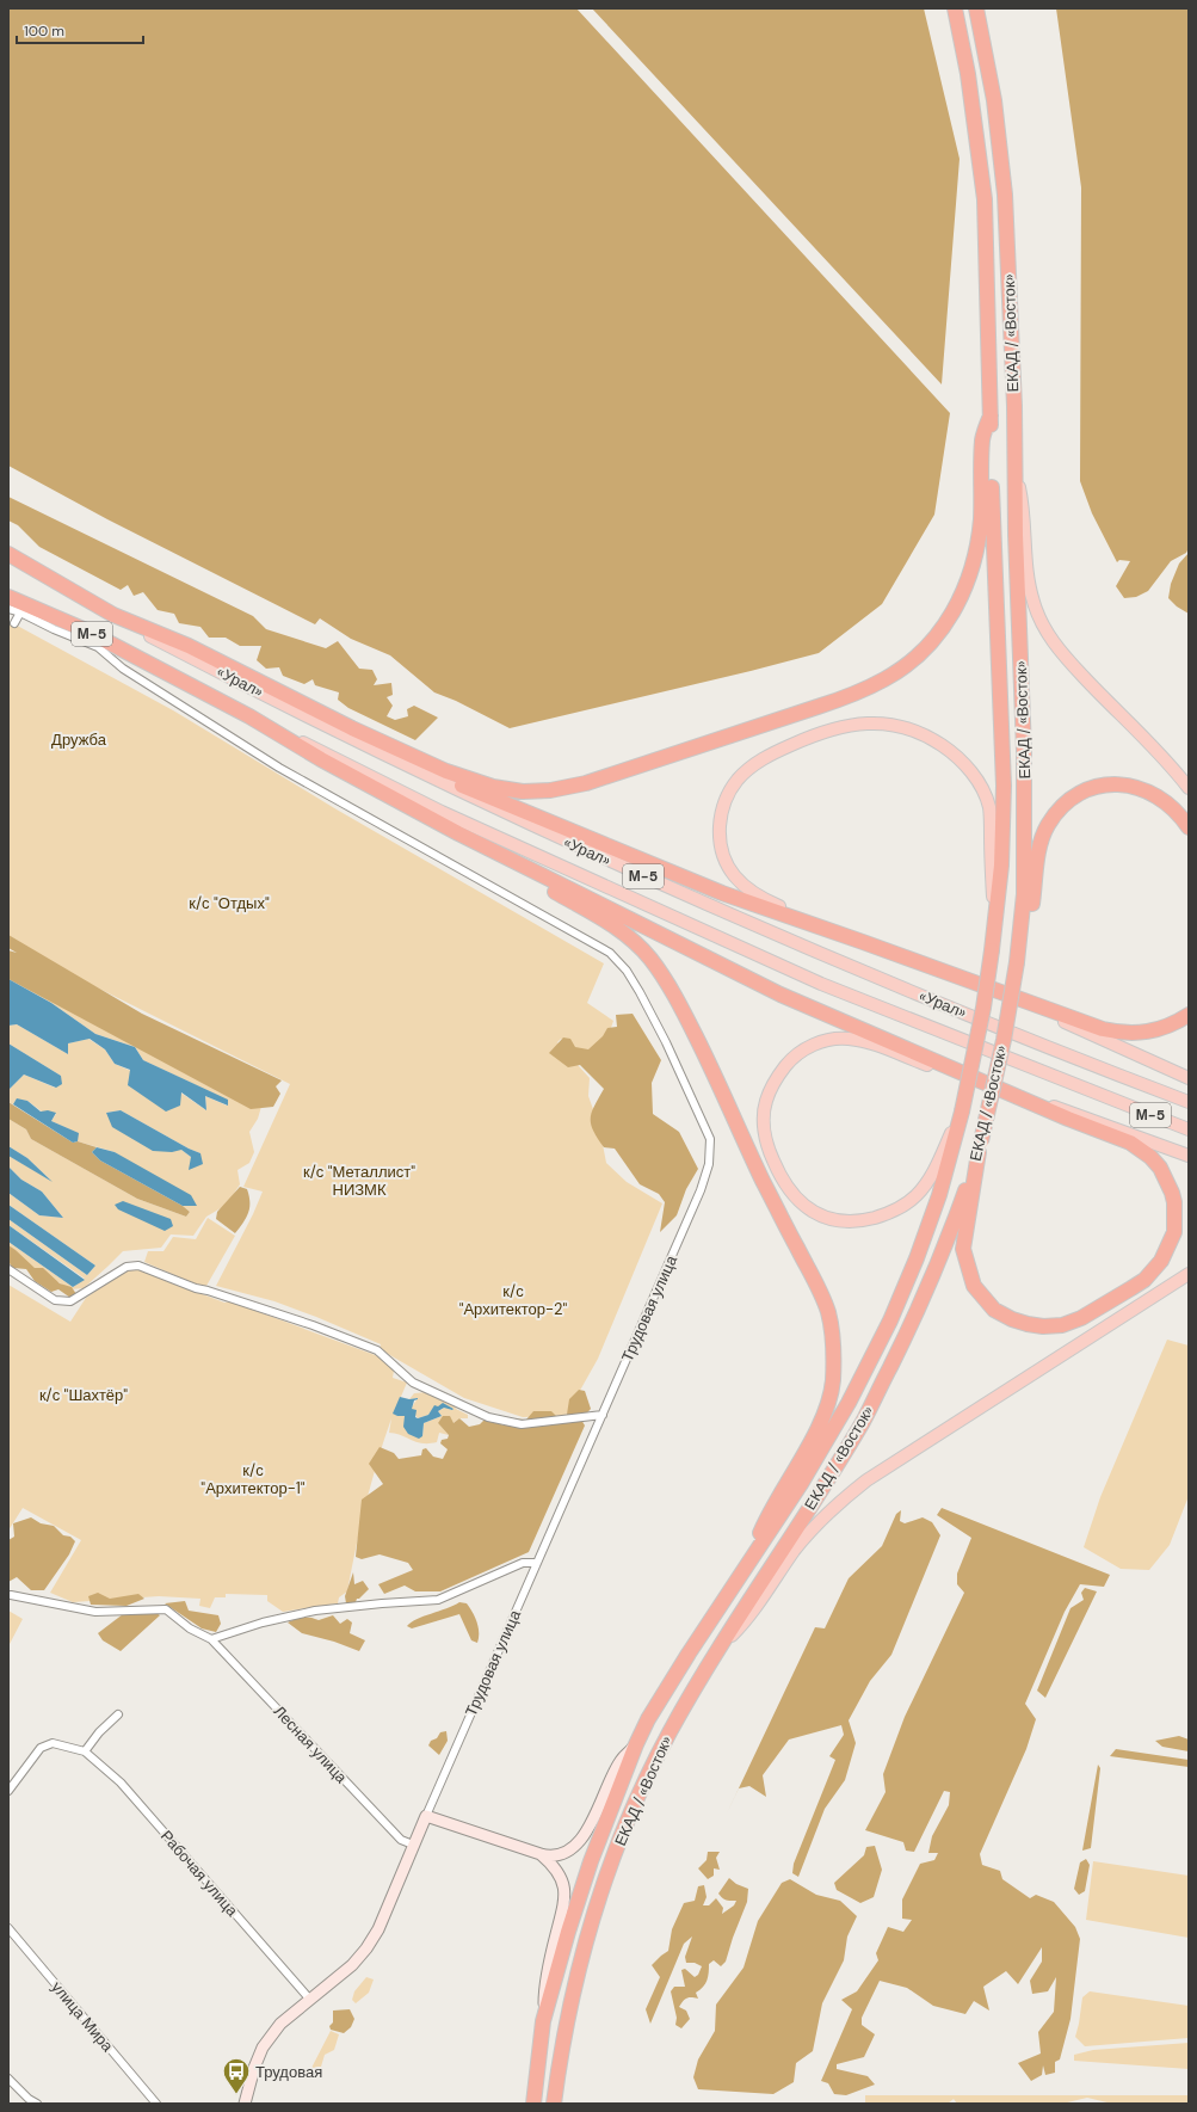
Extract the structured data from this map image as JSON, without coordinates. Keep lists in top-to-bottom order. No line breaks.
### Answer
{"streets":{"highway":["ЕКАД / «Восток»","М-5","«Урал»"],"main road":["Трудовая улица"],"street":["Лесная улица","Рабочая улица","улица Мира"]},"crossings":[["Трудовая улица","Лесная улица"],["Трудовая улица","Рабочая улица"]],"parks":["Дружба","к/с \"Отдых\"","к/с \"Металлист\" НИЗМК","к/с \"Архитектор-2\"","к/с \"Шахтёр\"","к/с \"Архитектор-1\""],"places":{"bus stop":["Трудовая"]},"scale_bar":"100 m"}
